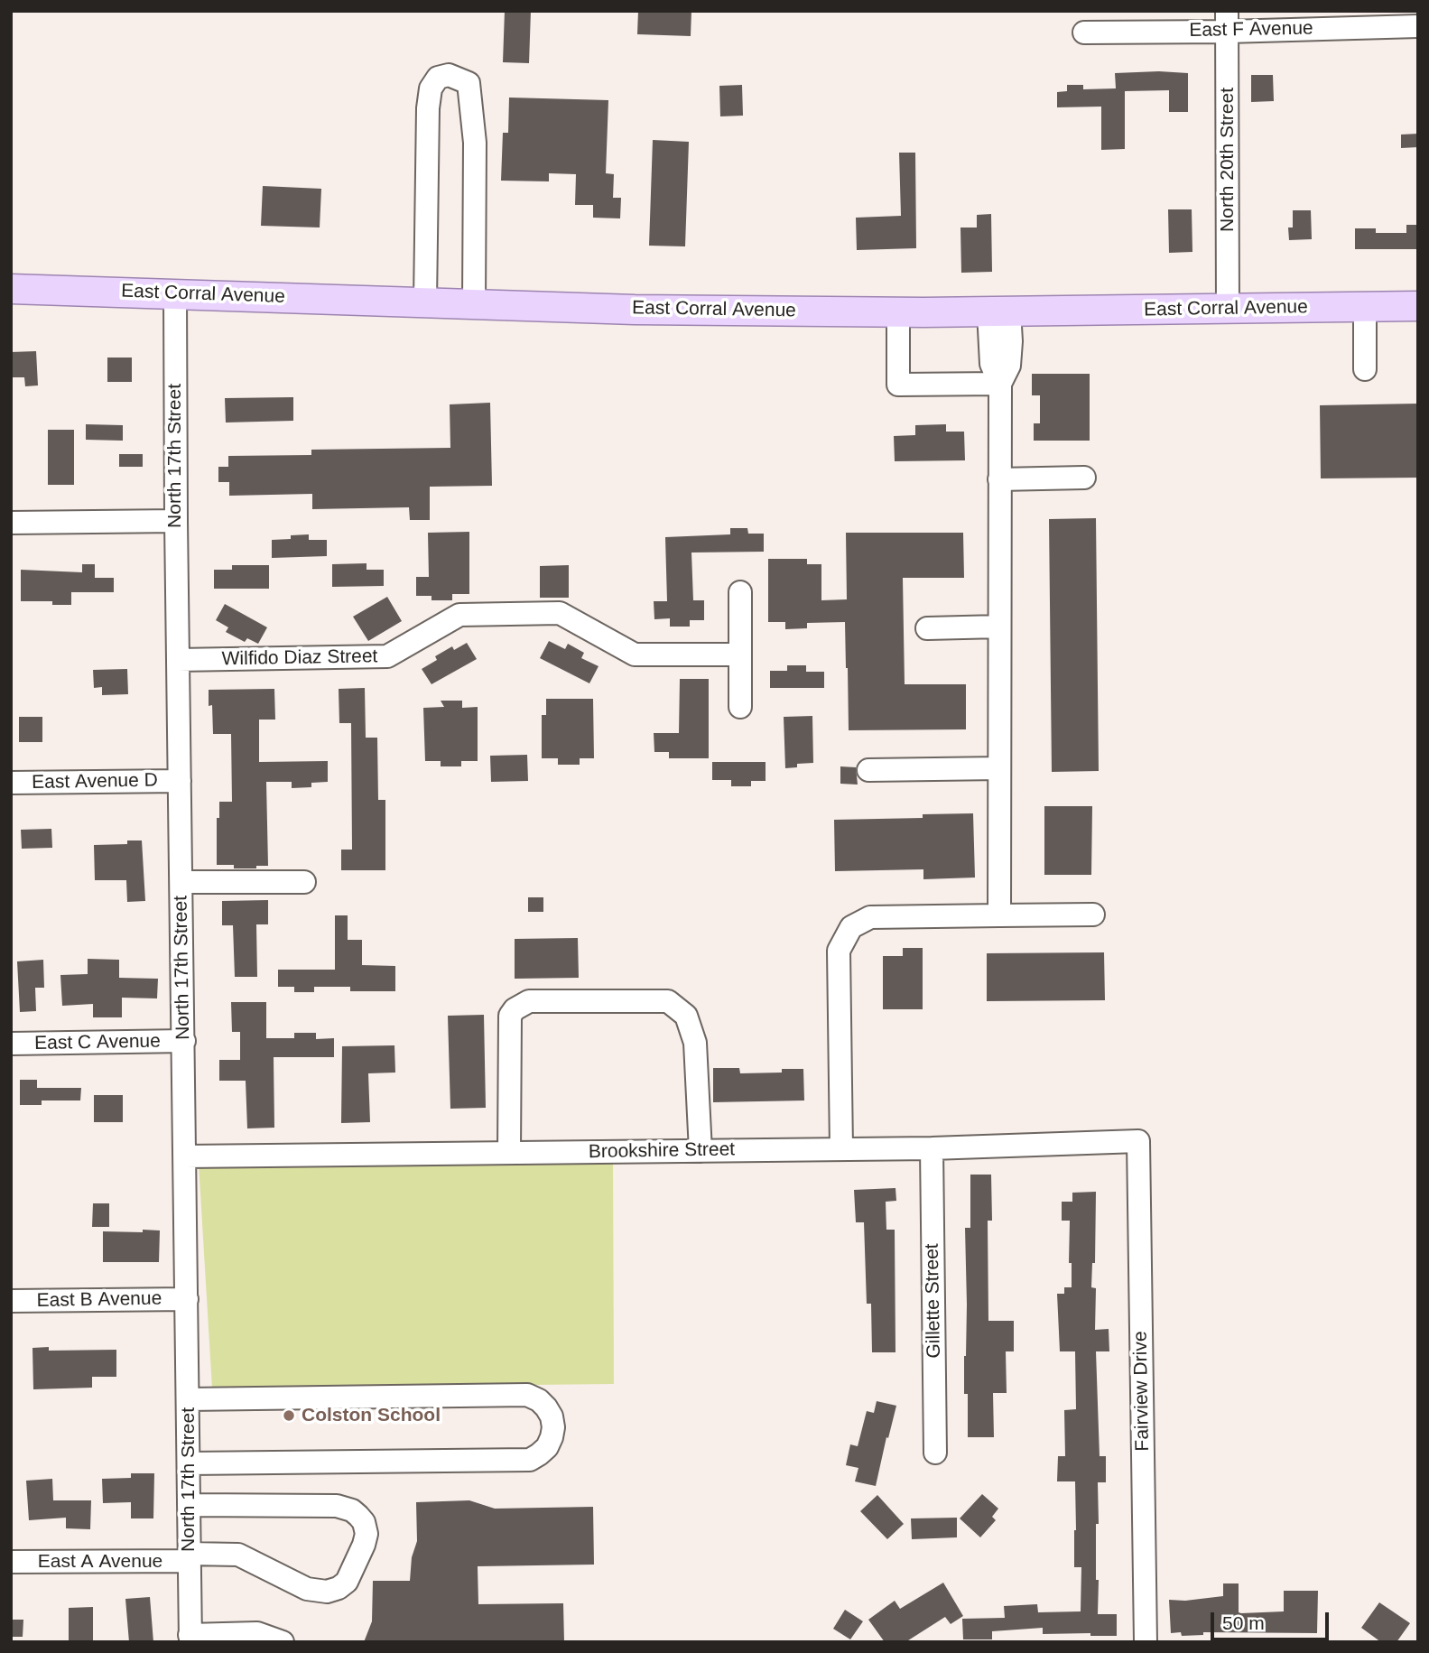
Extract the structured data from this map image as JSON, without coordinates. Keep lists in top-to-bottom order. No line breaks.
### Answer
{"streets":{"main road":["East Corral Avenue"],"street":["East F Avenue","North 20th Street","North 17th Street","Wilfido Diaz Street","East Avenue D","East C Avenue","Brookshire Street","East B Avenue","Gillette Street","Fairview Drive","East A Avenue"]},"crossings":[["East F Avenue","North 20th Street"],["North 20th Street","East Corral Avenue"],["East Corral Avenue","North 17th Street"],["North 17th Street","Wilfido Diaz Street"],["North 17th Street","East Avenue D"],["North 17th Street","East C Avenue"],["North 17th Street","Brookshire Street"],["North 17th Street","East B Avenue"],["North 17th Street","East A Avenue"],["Brookshire Street","Gillette Street"],["Brookshire Street","Fairview Drive"]],"places":["Colston School"],"scale_bar":"50 m"}
